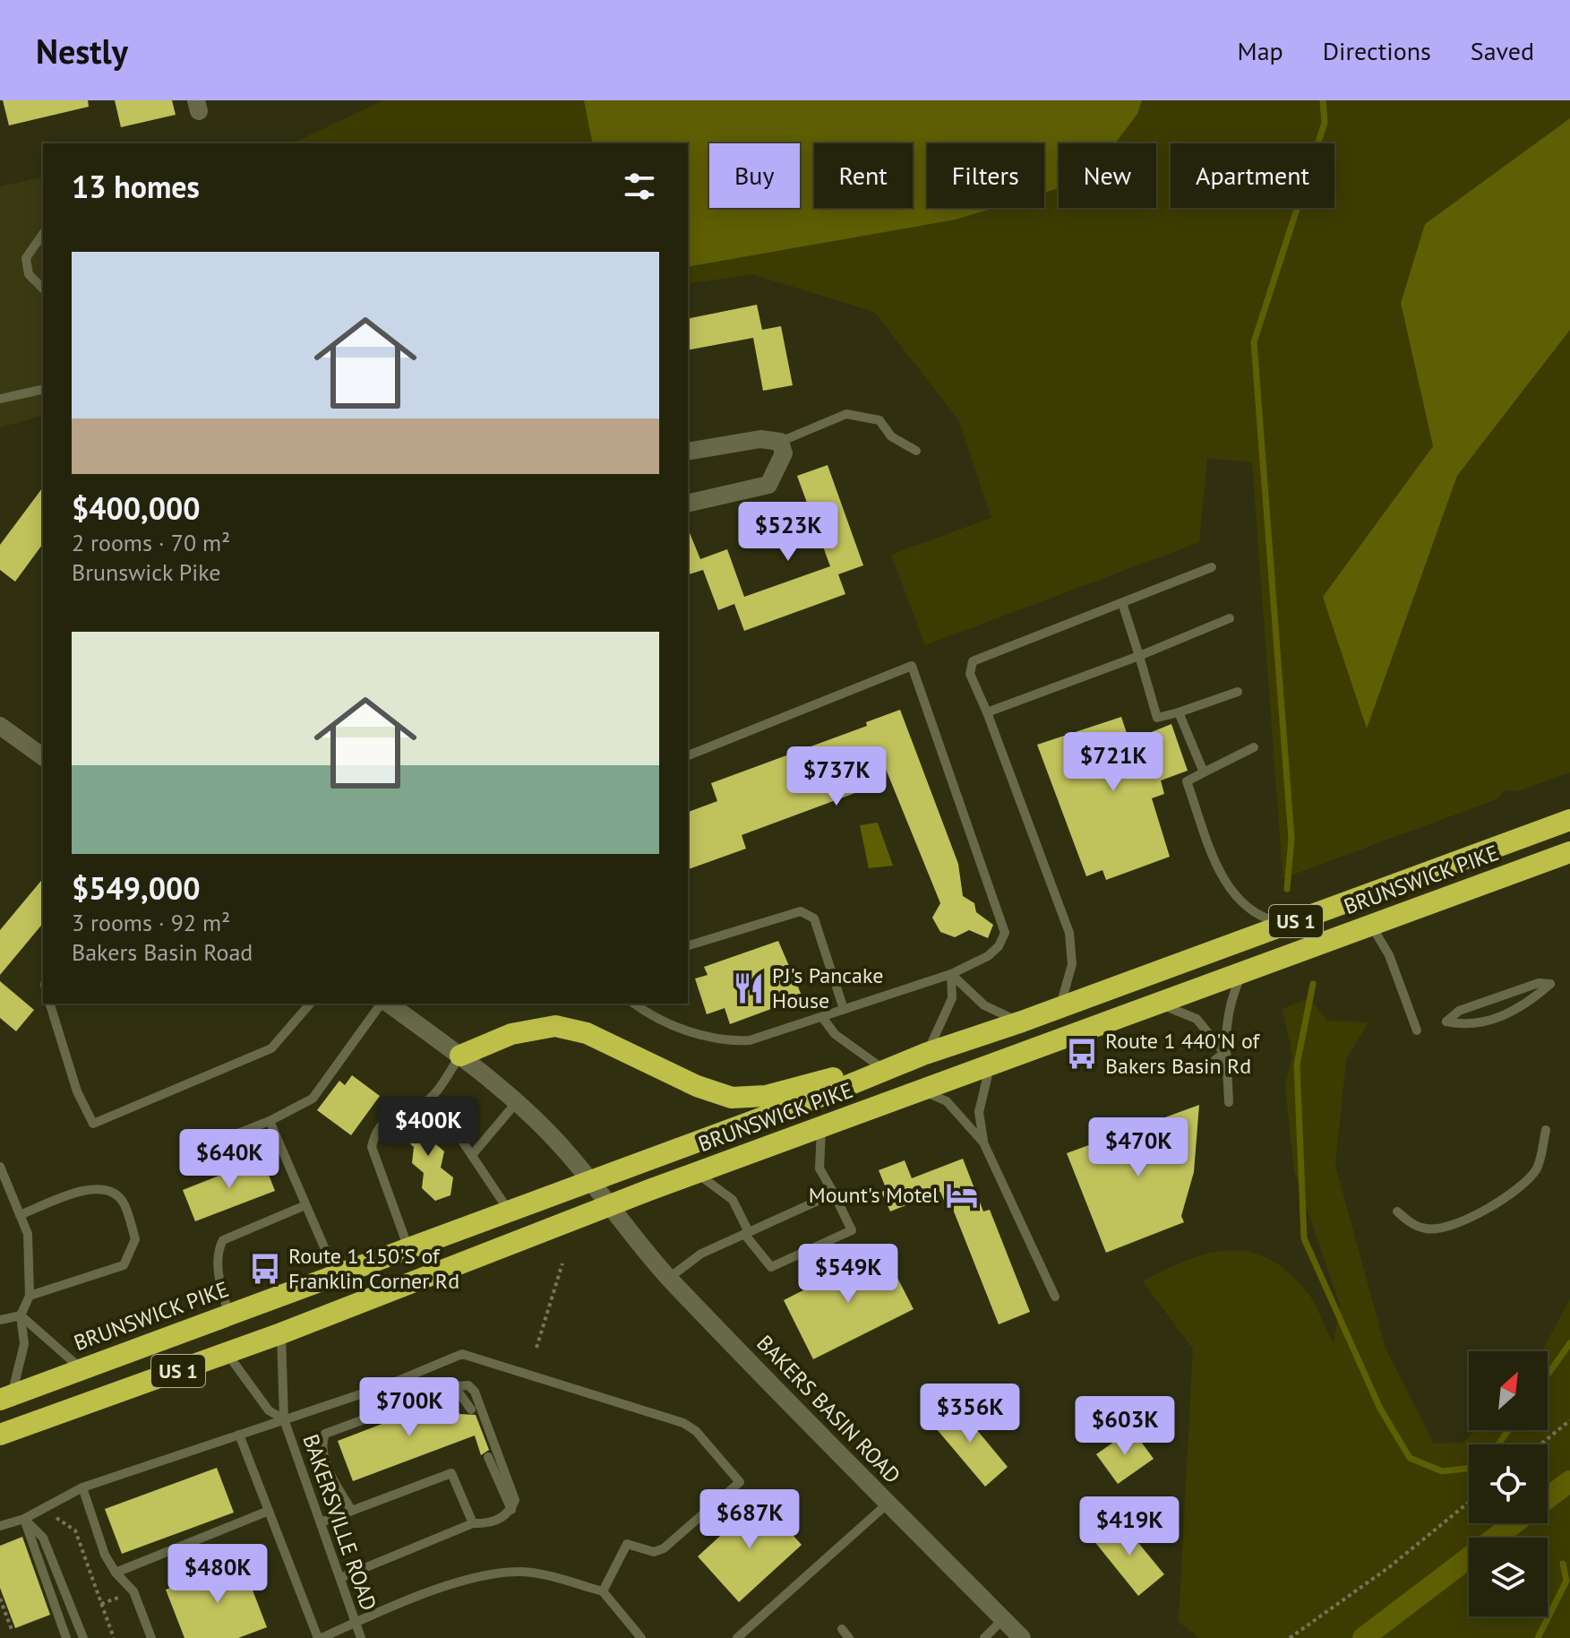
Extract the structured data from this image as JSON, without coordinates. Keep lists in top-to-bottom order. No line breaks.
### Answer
{"streets":{"highway":["BRUNSWICK PIKE","US 1"],"main road":["BAKERS BASIN ROAD"],"lane":["BAKERSVILLE ROAD"]},"crossings":[["BRUNSWICK PIKE","BAKERS BASIN ROAD"]],"places":{"restaurant":["PJ's Pancake House"],"bus stop":["Route 1 440'N of Bakers Basin Rd","Route 1 150'S of Franklin Corner Rd"],"hotel":["Mount's Motel"]},"north":"top right","page":{"header":"Nestly","nav":["Map","Directions","Saved"],"chip":["Buy","Rent","Filters","New","Apartment"],"heading":"13 homes","list":[{"name":"$400,000","note":"2 rooms · 70 m² · Brunswick Pike"},{"name":"$549,000","note":"3 rooms · 92 m² · Bakers Basin Road"}],"price":["$523K","$721K","$737K","$400K","$470K","$640K","$549K","$700K","$356K","$603K","$687K","$419K","$480K"]}}
